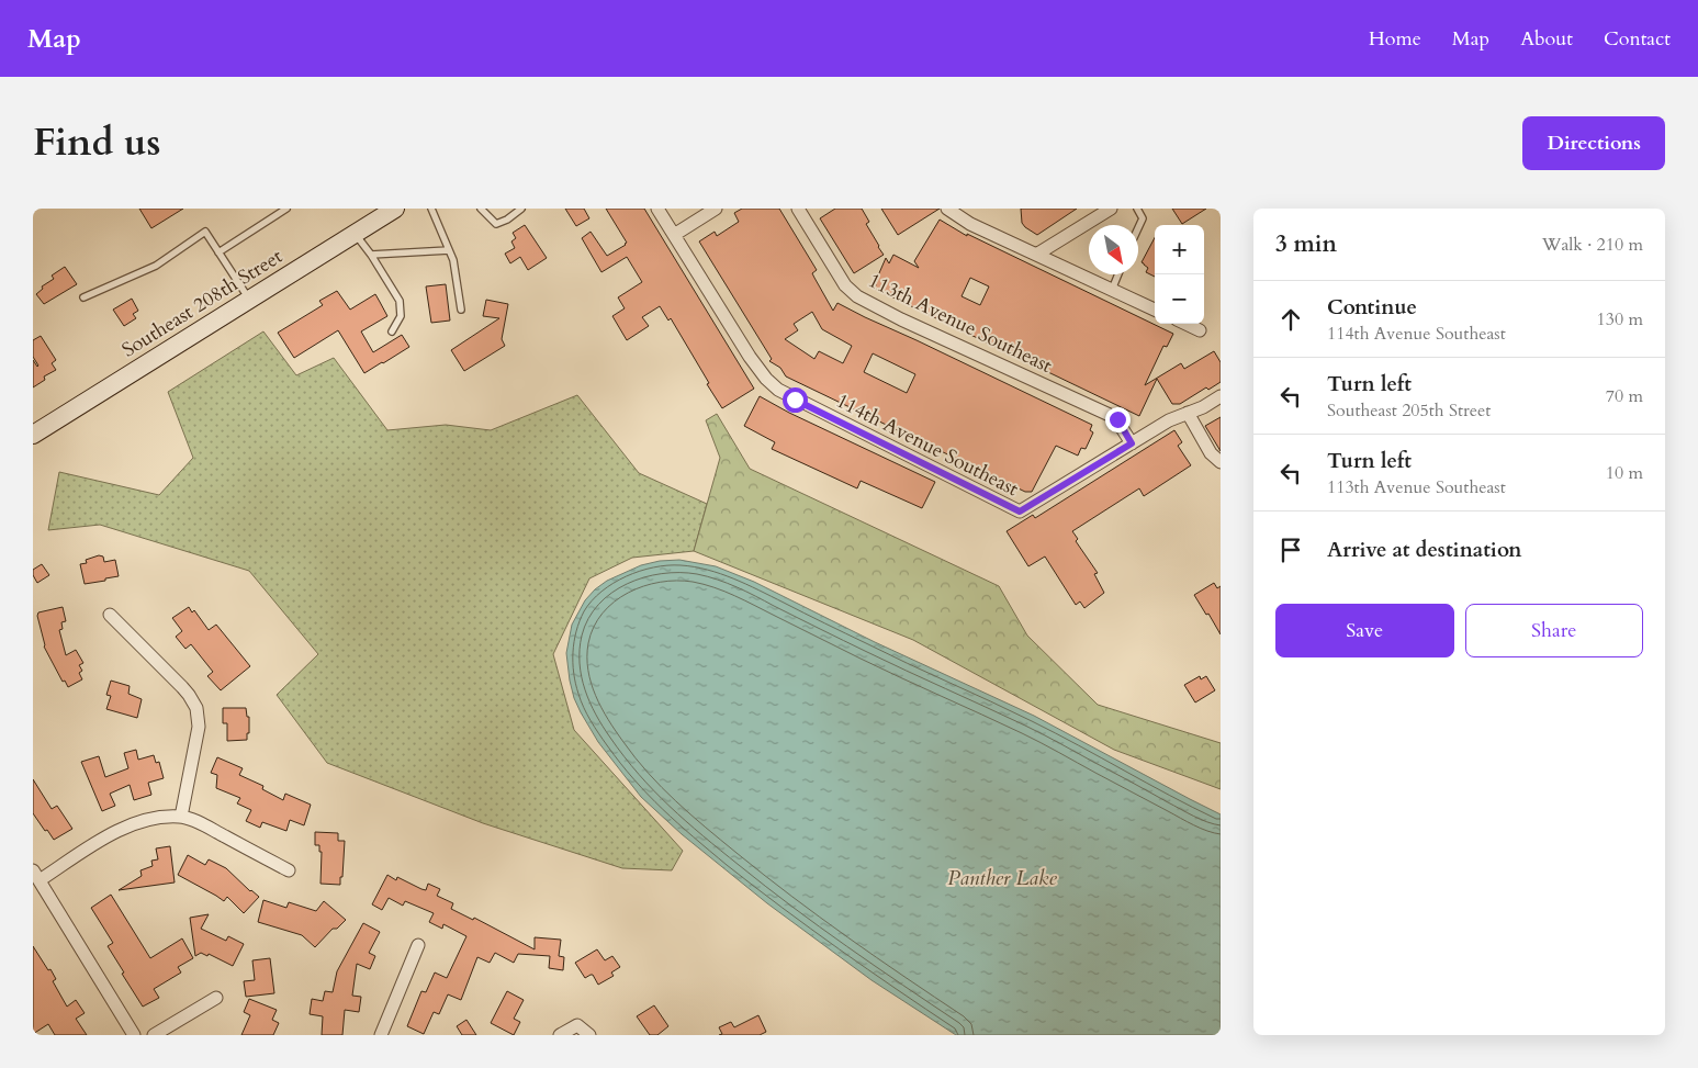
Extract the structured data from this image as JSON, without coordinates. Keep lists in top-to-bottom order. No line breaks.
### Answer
{"streets":{"main road":["Southeast 208th Street"],"street":["113th Avenue Southeast","114th Avenue Southeast"]},"crossings":[["113th Avenue Southeast","114th Avenue Southeast"]],"water":["Panther Lake"],"north":"bottom right","page":{"header":"Map","nav":["Home","Map","About","Contact"],"title":"Find us","buttons":["Directions",["Save","Share"]],"heading":["3 min","Walk · 210 m"],"map_buttons":["+","−"],"list":[["Continue","114th Avenue Southeast","130 m"],["Turn left","Southeast 205th Street","70 m"],["Turn left","113th Avenue Southeast","10 m"],"Arrive at destination"]}}
